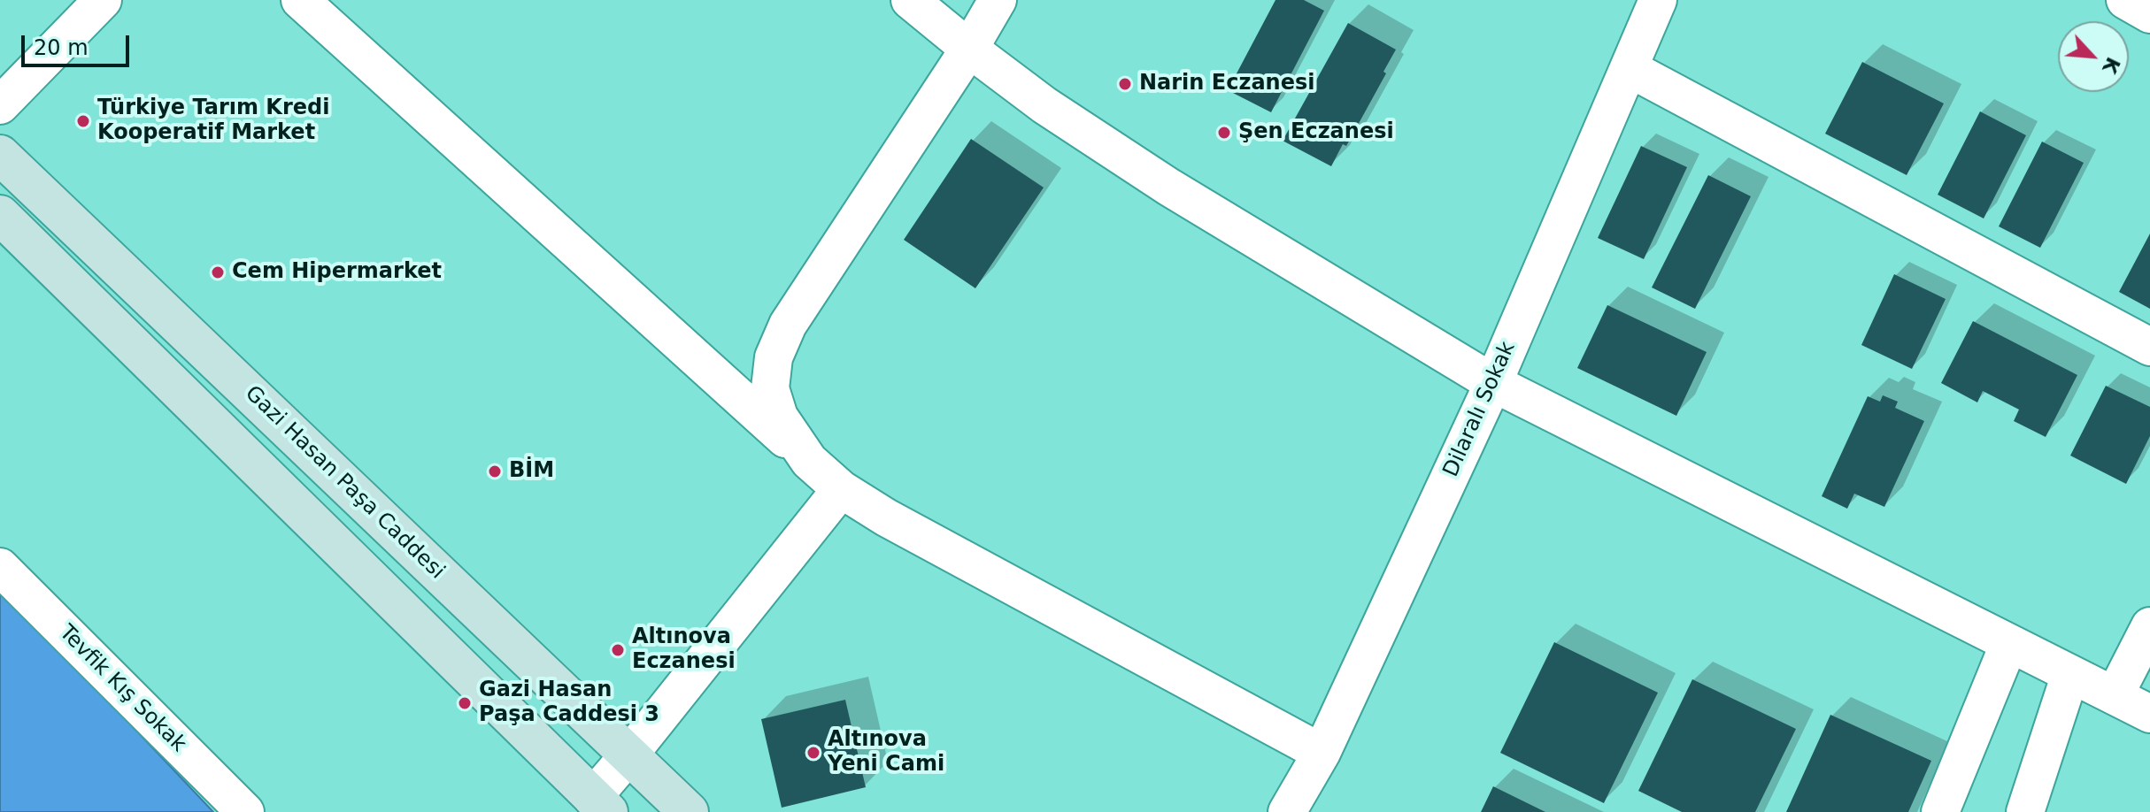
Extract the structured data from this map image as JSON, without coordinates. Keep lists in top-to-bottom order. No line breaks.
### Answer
{"streets":{"main road":["Gazi Hasan Paşa Caddesi"],"street":["Dilaralı Sokak","Tevfik Kış Sokak"]},"places":["Narin Eczanesi","Türkiye Tarım Kredi Kooperatif Market","Şen Eczanesi","Cem Hipermarket","BİM","Altınova Eczanesi","Gazi Hasan Paşa Caddesi 3","Altınova Yeni Cami"],"scale_bar":"20 m","north":"bottom right"}
